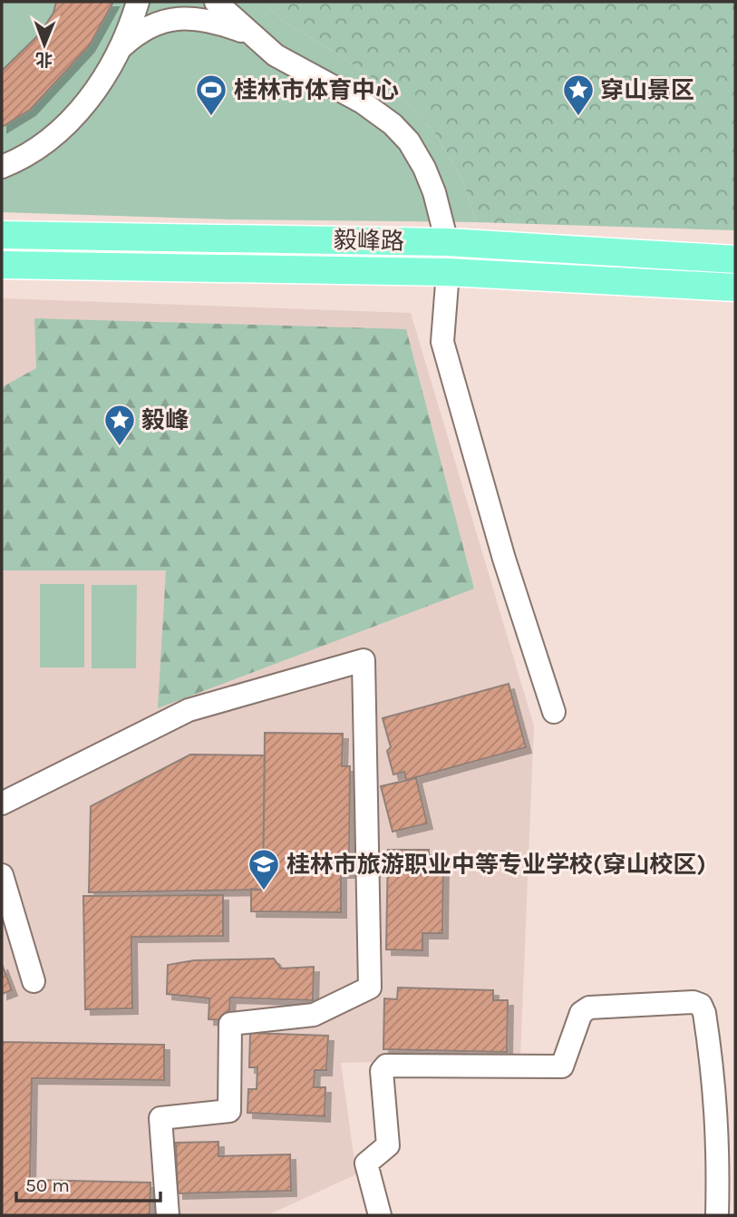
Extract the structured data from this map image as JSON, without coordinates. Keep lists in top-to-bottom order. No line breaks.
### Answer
{"streets":{"main road":["毅峰路"]},"places":{"sports":["桂林市体育中心"],"place":["穿山景区","毅峰"],"school or university":["桂林市旅游职业中等专业学校(穿山校区)"]},"scale_bar":"50 m","north":"bottom"}
